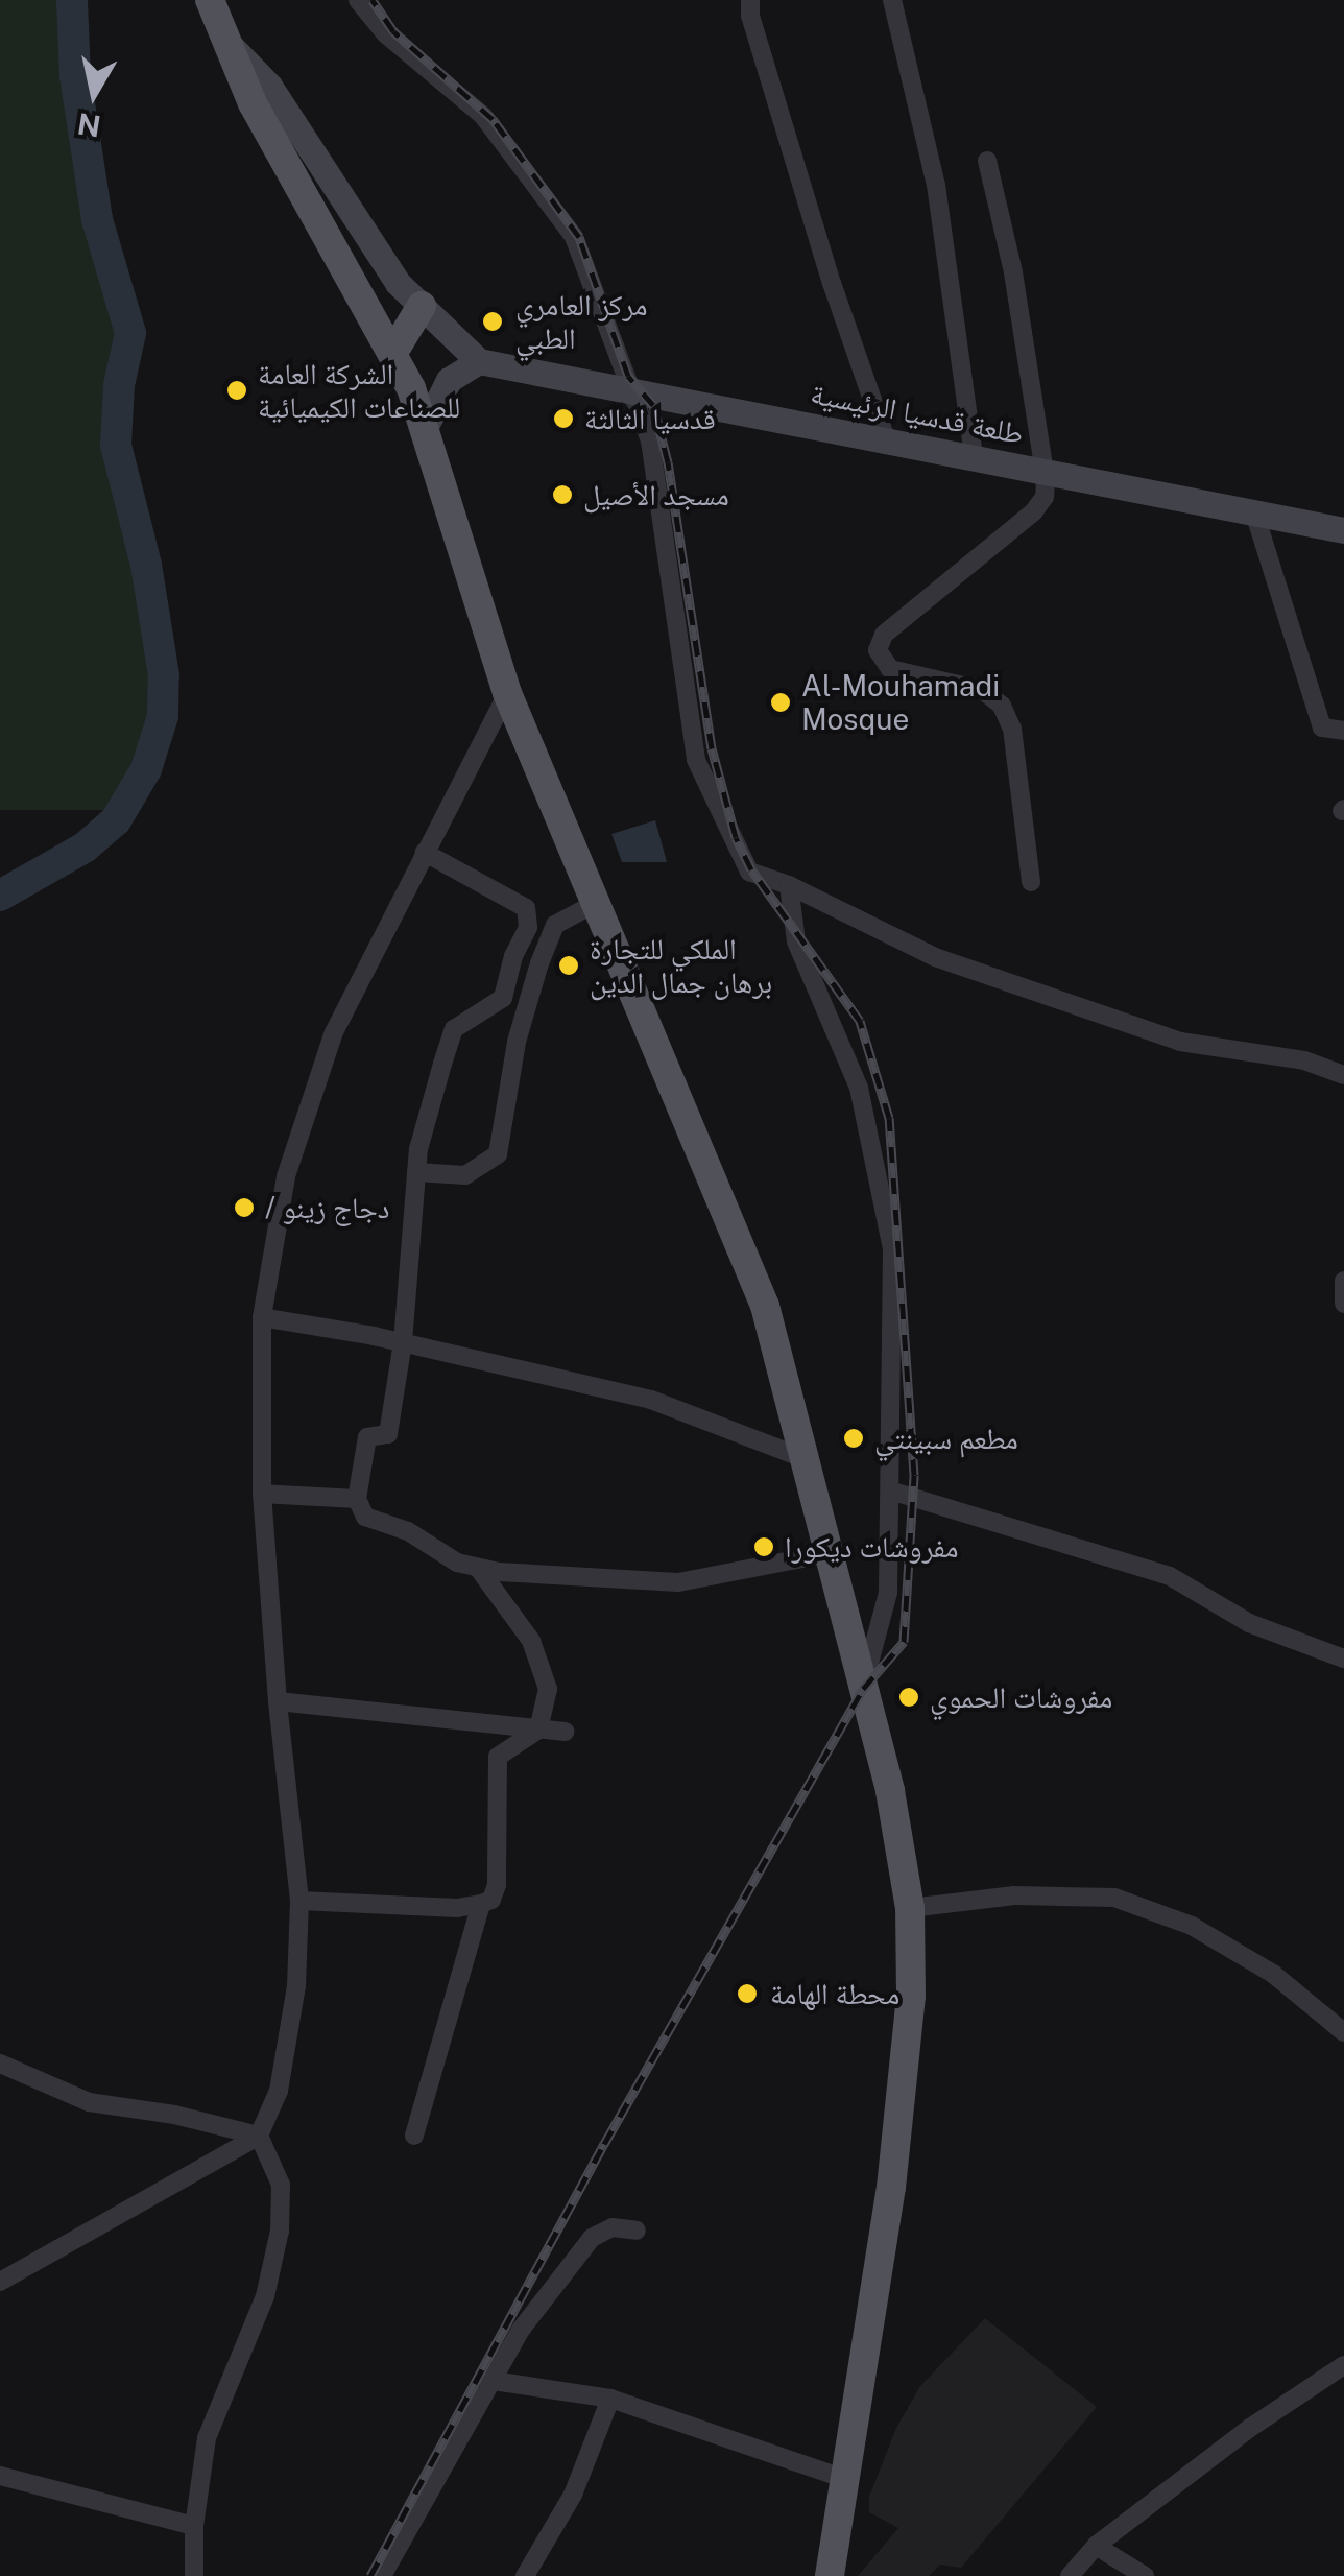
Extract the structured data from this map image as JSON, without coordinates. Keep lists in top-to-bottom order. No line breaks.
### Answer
{"streets":{"main road":["طلعة قدسيا الرئيسية"]},"places":["مركز العامري الطبي","الشركة العامة للصناعات الكيميائية","قدسيا الثالثة","مسجد الأصيل","Al-Mouhamadi Mosque","الملكي للتجارة برهان جمال الدين","/ دجاج زينو","مطعم سبينتي","مفروشات ديكورا","مفروشات الحموي","محطة الهامة"],"north":"bottom"}
